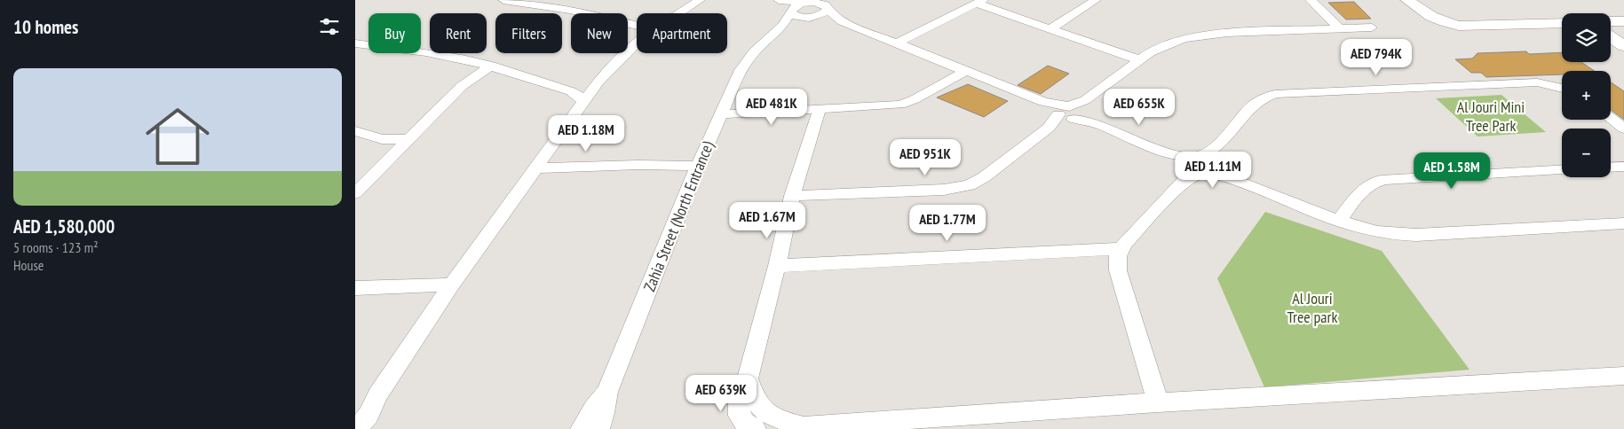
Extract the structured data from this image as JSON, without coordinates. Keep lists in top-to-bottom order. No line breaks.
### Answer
{"streets":{"street":["Zahia Street (North Entrance)"]},"parks":["Al Jouri Mini Tree Park","Al Jouri Tree park"],"page":{"heading":"10 homes","map_buttons":["+","−"],"chip":["Buy","Rent","Filters","New","Apartment"],"price":["AED 794K","AED 481K","AED 655K","AED 1.18M","AED 951K","AED 1.11M","AED 1.58M","AED 1.67M","AED 1.77M","AED 639K"],"list":[{"name":"AED 1,580,000","note":"5 rooms · 123 m² · House"}]}}
